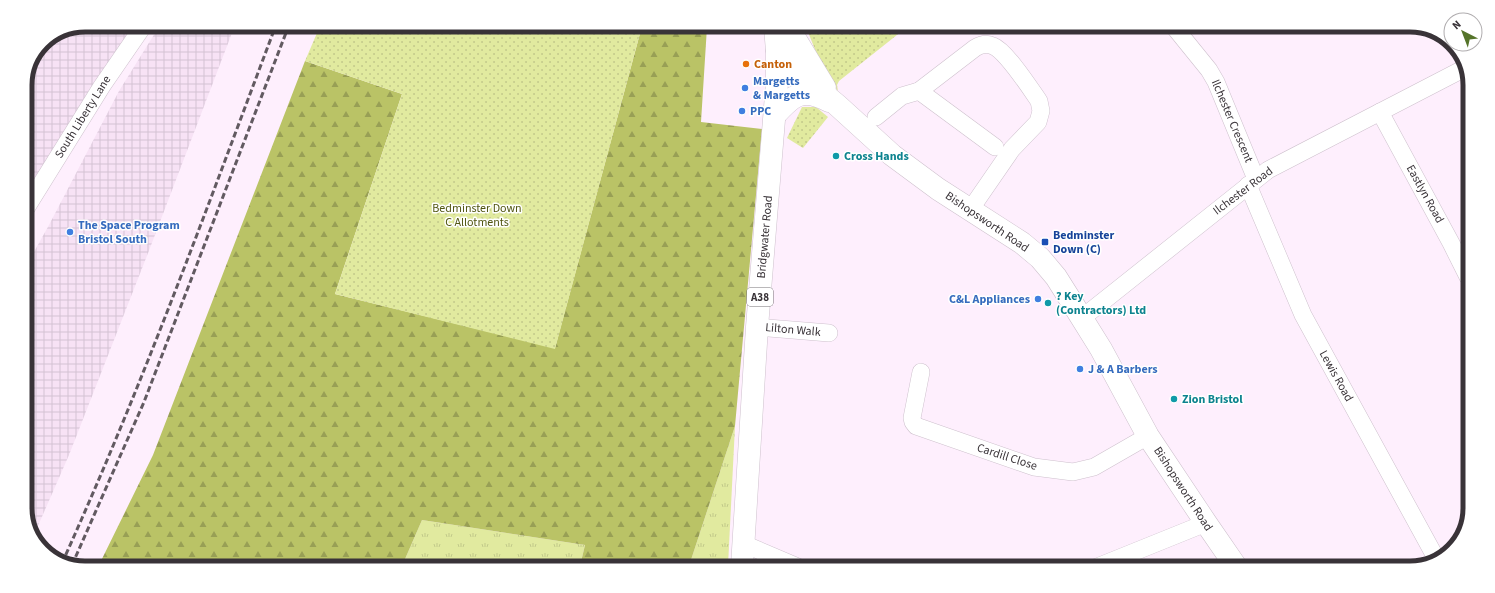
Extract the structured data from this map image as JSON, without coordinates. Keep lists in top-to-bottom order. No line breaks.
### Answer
{"streets":{"main road":["Bishopsworth Road","Bridgwater Road","A38"],"street":["South Liberty Lane","Ilchester Crescent","Ilchester Road","Eastlyn Road","Lilton Walk","Lewis Road","Cardill Close"]},"crossings":[["Ilchester Crescent","Ilchester Road"],["Ilchester Crescent","Lewis Road"],["Ilchester Road","Eastlyn Road"],["Ilchester Road","Bishopsworth Road"],["Ilchester Road","Lewis Road"],["Bishopsworth Road","Bridgwater Road"],["Bishopsworth Road","Cardill Close"],["Bridgwater Road","Lilton Walk"]],"parks":["Bedminster Down C Allotments"],"places":{"other":["Canton","Margetts & Margetts","PPC","Cross Hands","The Space Program Bristol South","C&L Appliances","? Key (Contractors) Ltd","J & A Barbers","Zion Bristol"],"transit":["Bedminster Down (C)"]},"north":"top left"}
